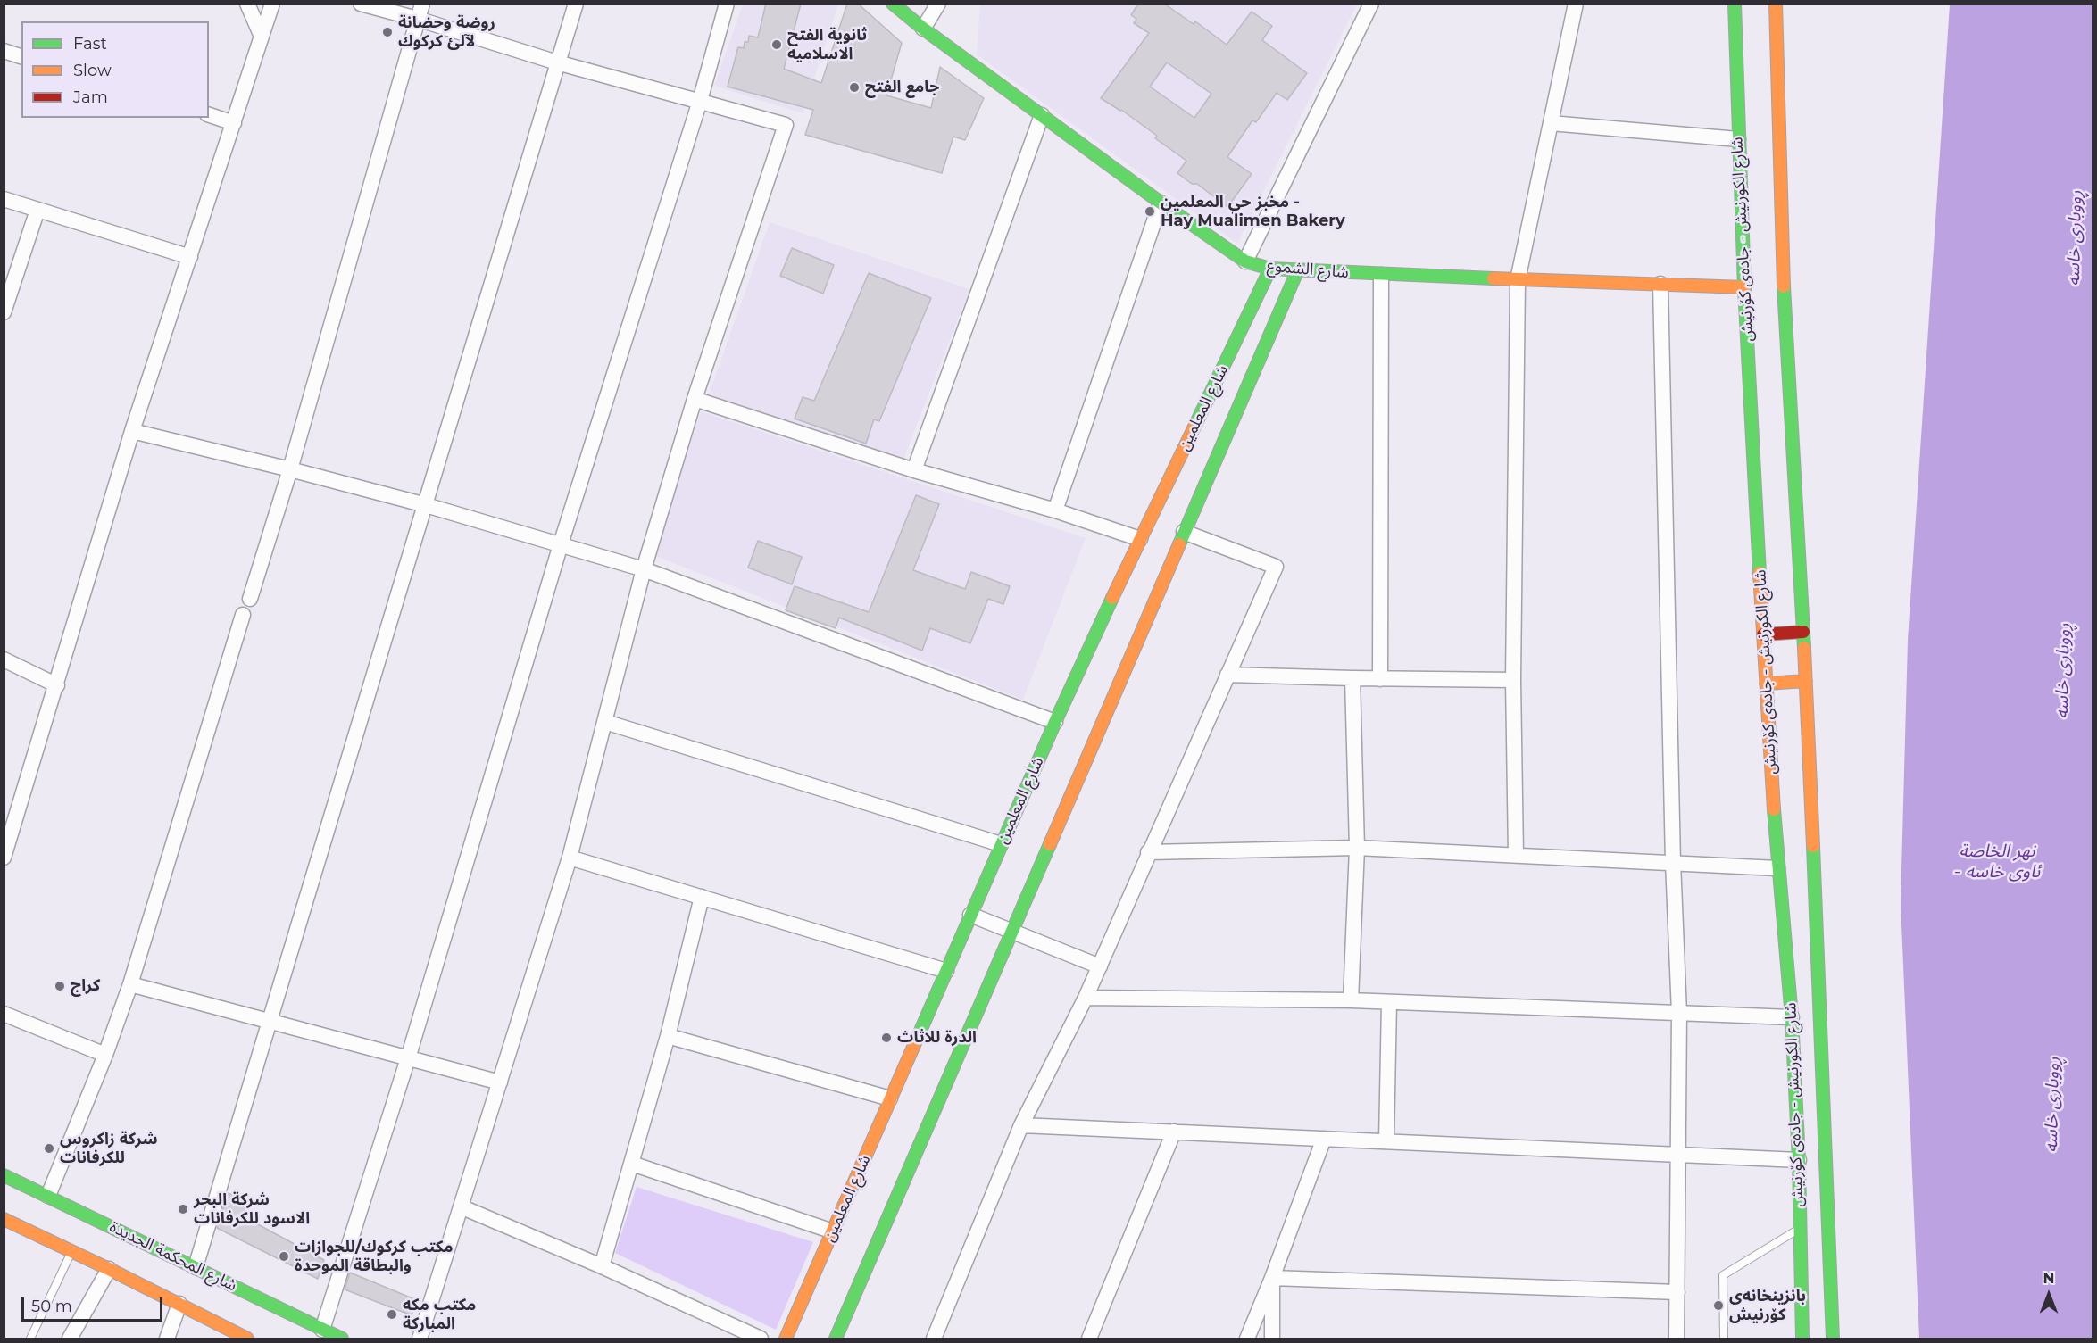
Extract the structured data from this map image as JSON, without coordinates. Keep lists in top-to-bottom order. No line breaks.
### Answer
{"streets":{"main road":["شارع الكورنيش - جادەی کۆرنیش","شارع الشموع","شارع المعلمين","شارع المحكمة الجديدة"]},"crossings":[["شارع الكورنيش - جادەی کۆرنیش","شارع الشموع"],["شارع الشموع","شارع المعلمين"]],"water":["ڕووباری خاسە","نهر الخاصة - ئاوی خاسە"],"places":["روضة وحضانة لآلئ كركوك","ثانوية الفتح الاسلاميه","جامع الفتح","مخبز حي المعلمين - Hay Mualimen Bakery","كراج","الدرة للاثاث","شركة زاكروس للكرفانات","شركة البحر الاسود للكرفانات","مكتب كركوك/للجوازات والبطاقة الموحدة","بانزینخانەی کۆرنیش","مكتب مكه المباركة"],"legend":["Fast","Slow","Jam"],"scale_bar":"50 m","north":"top"}
